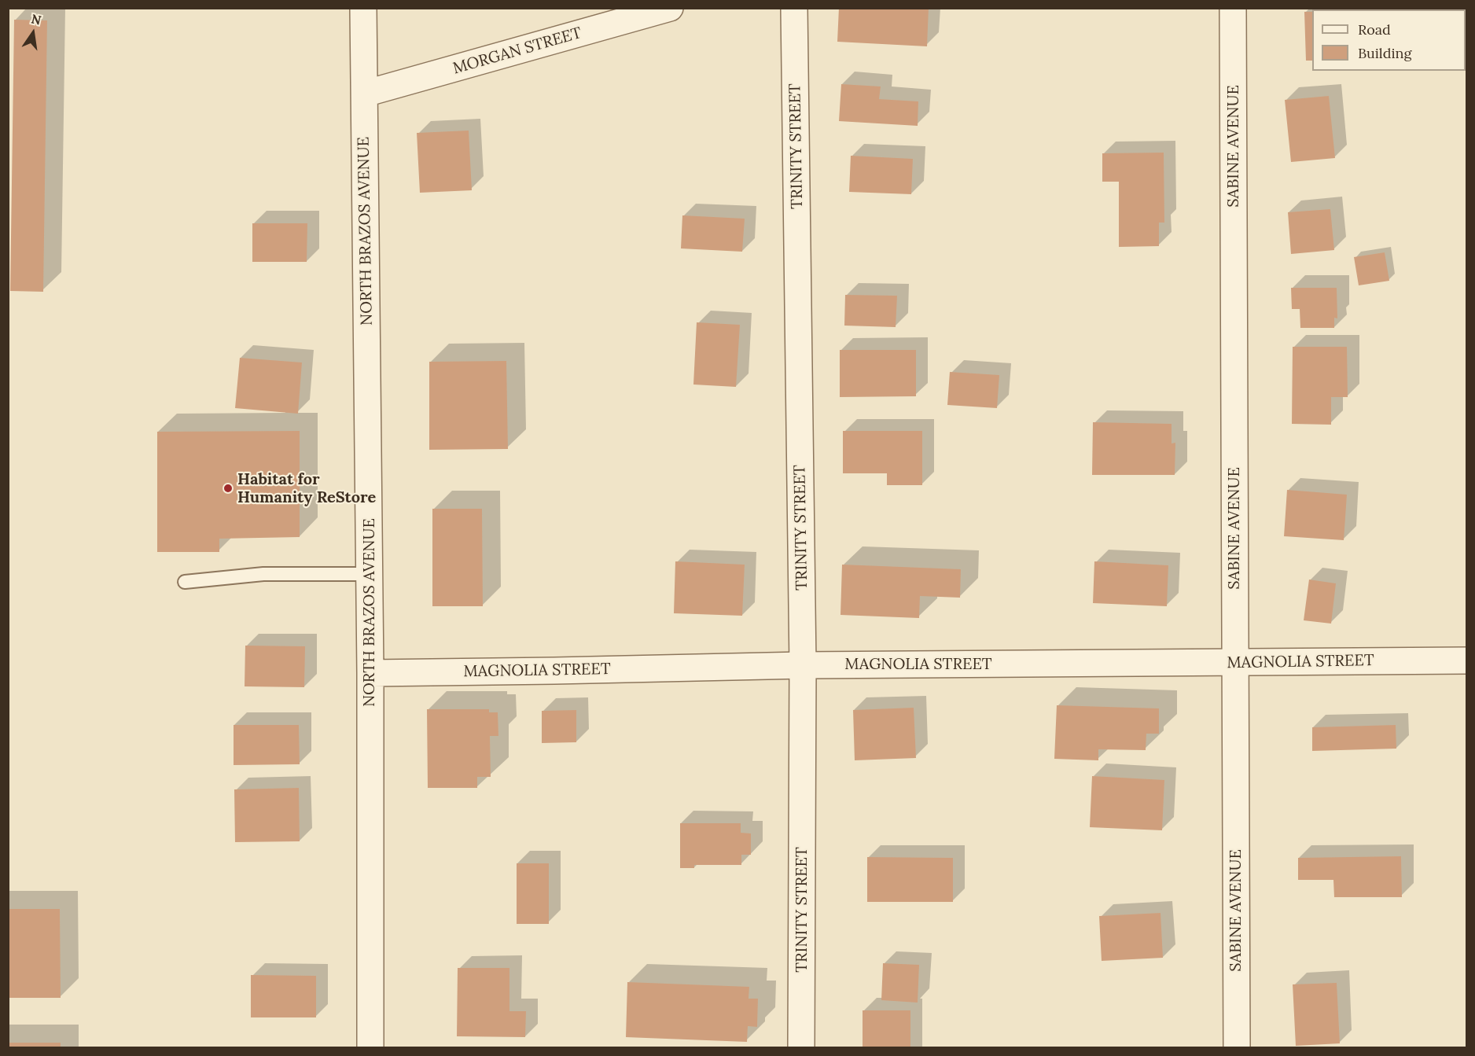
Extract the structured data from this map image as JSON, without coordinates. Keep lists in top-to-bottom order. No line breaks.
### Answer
{"streets":{"street":["MORGAN STREET","TRINITY STREET","SABINE AVENUE","NORTH BRAZOS AVENUE","MAGNOLIA STREET"]},"crossings":[["MORGAN STREET","NORTH BRAZOS AVENUE"],["TRINITY STREET","MAGNOLIA STREET"],["SABINE AVENUE","MAGNOLIA STREET"],["NORTH BRAZOS AVENUE","MAGNOLIA STREET"]],"places":["Habitat for Humanity ReStore"],"legend":["Road","Building"],"north":"top"}
